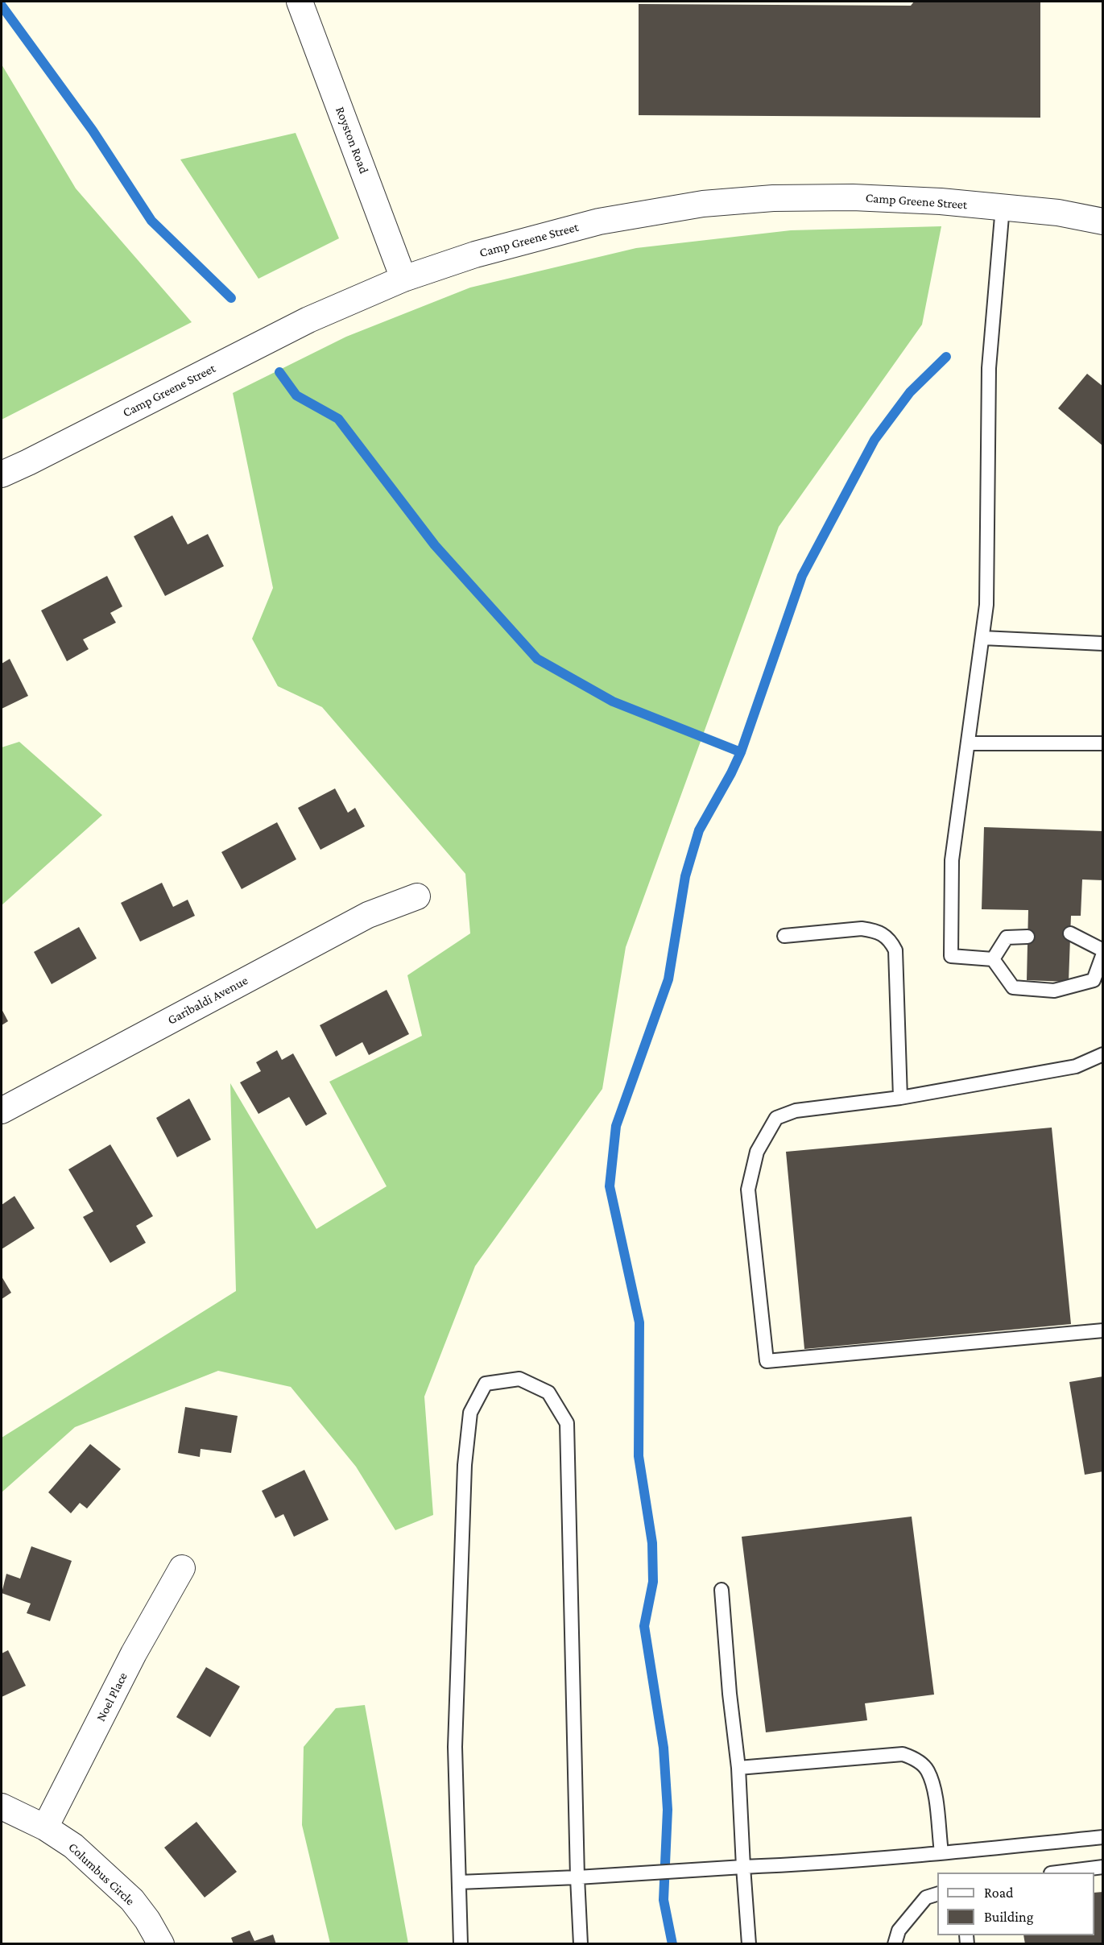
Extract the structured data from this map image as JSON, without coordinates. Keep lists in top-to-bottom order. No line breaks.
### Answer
{"streets":{"street":["Royston Road","Camp Greene Street","Garibaldi Avenue","Noel Place","Columbus Circle"]},"crossings":[["Royston Road","Camp Greene Street"],["Noel Place","Columbus Circle"]],"legend":["Road","Building"]}
